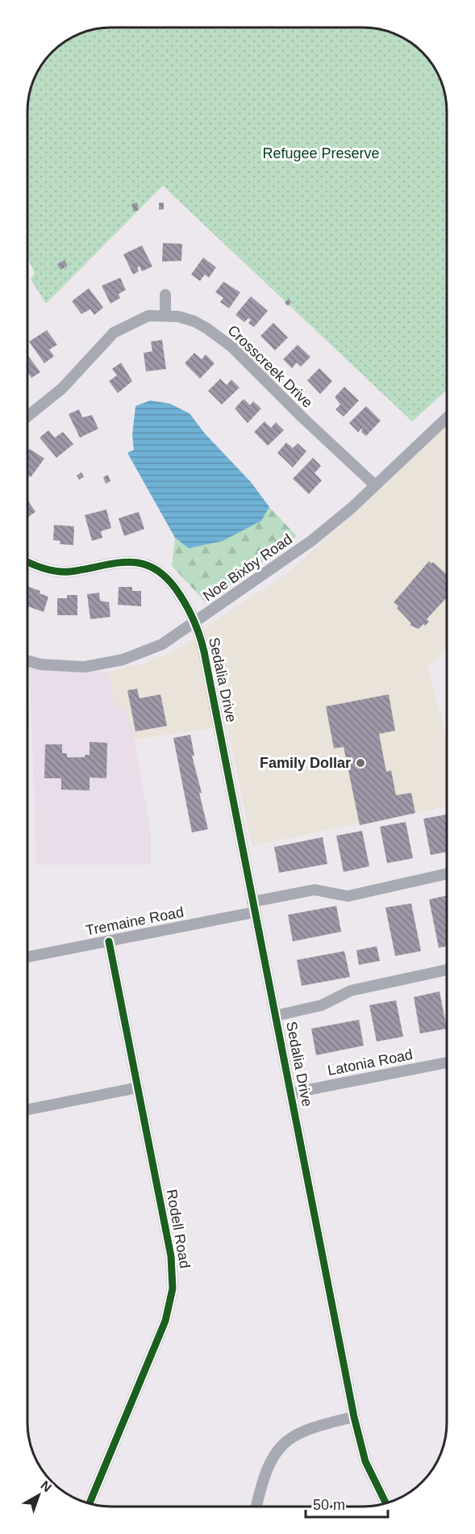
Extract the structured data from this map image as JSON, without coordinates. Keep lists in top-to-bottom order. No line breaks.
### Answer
{"streets":{"street":["Crosscreek Drive","Noe Bixby Road","Sedalia Drive","Tremaine Road","Latonia Road","Rodell Road"]},"crossings":[["Crosscreek Drive","Noe Bixby Road"],["Noe Bixby Road","Sedalia Drive"],["Sedalia Drive","Tremaine Road"],["Sedalia Drive","Latonia Road"],["Tremaine Road","Rodell Road"]],"parks":["Refugee Preserve"],"places":["Family Dollar"],"scale_bar":"50 m","north":"top right"}
